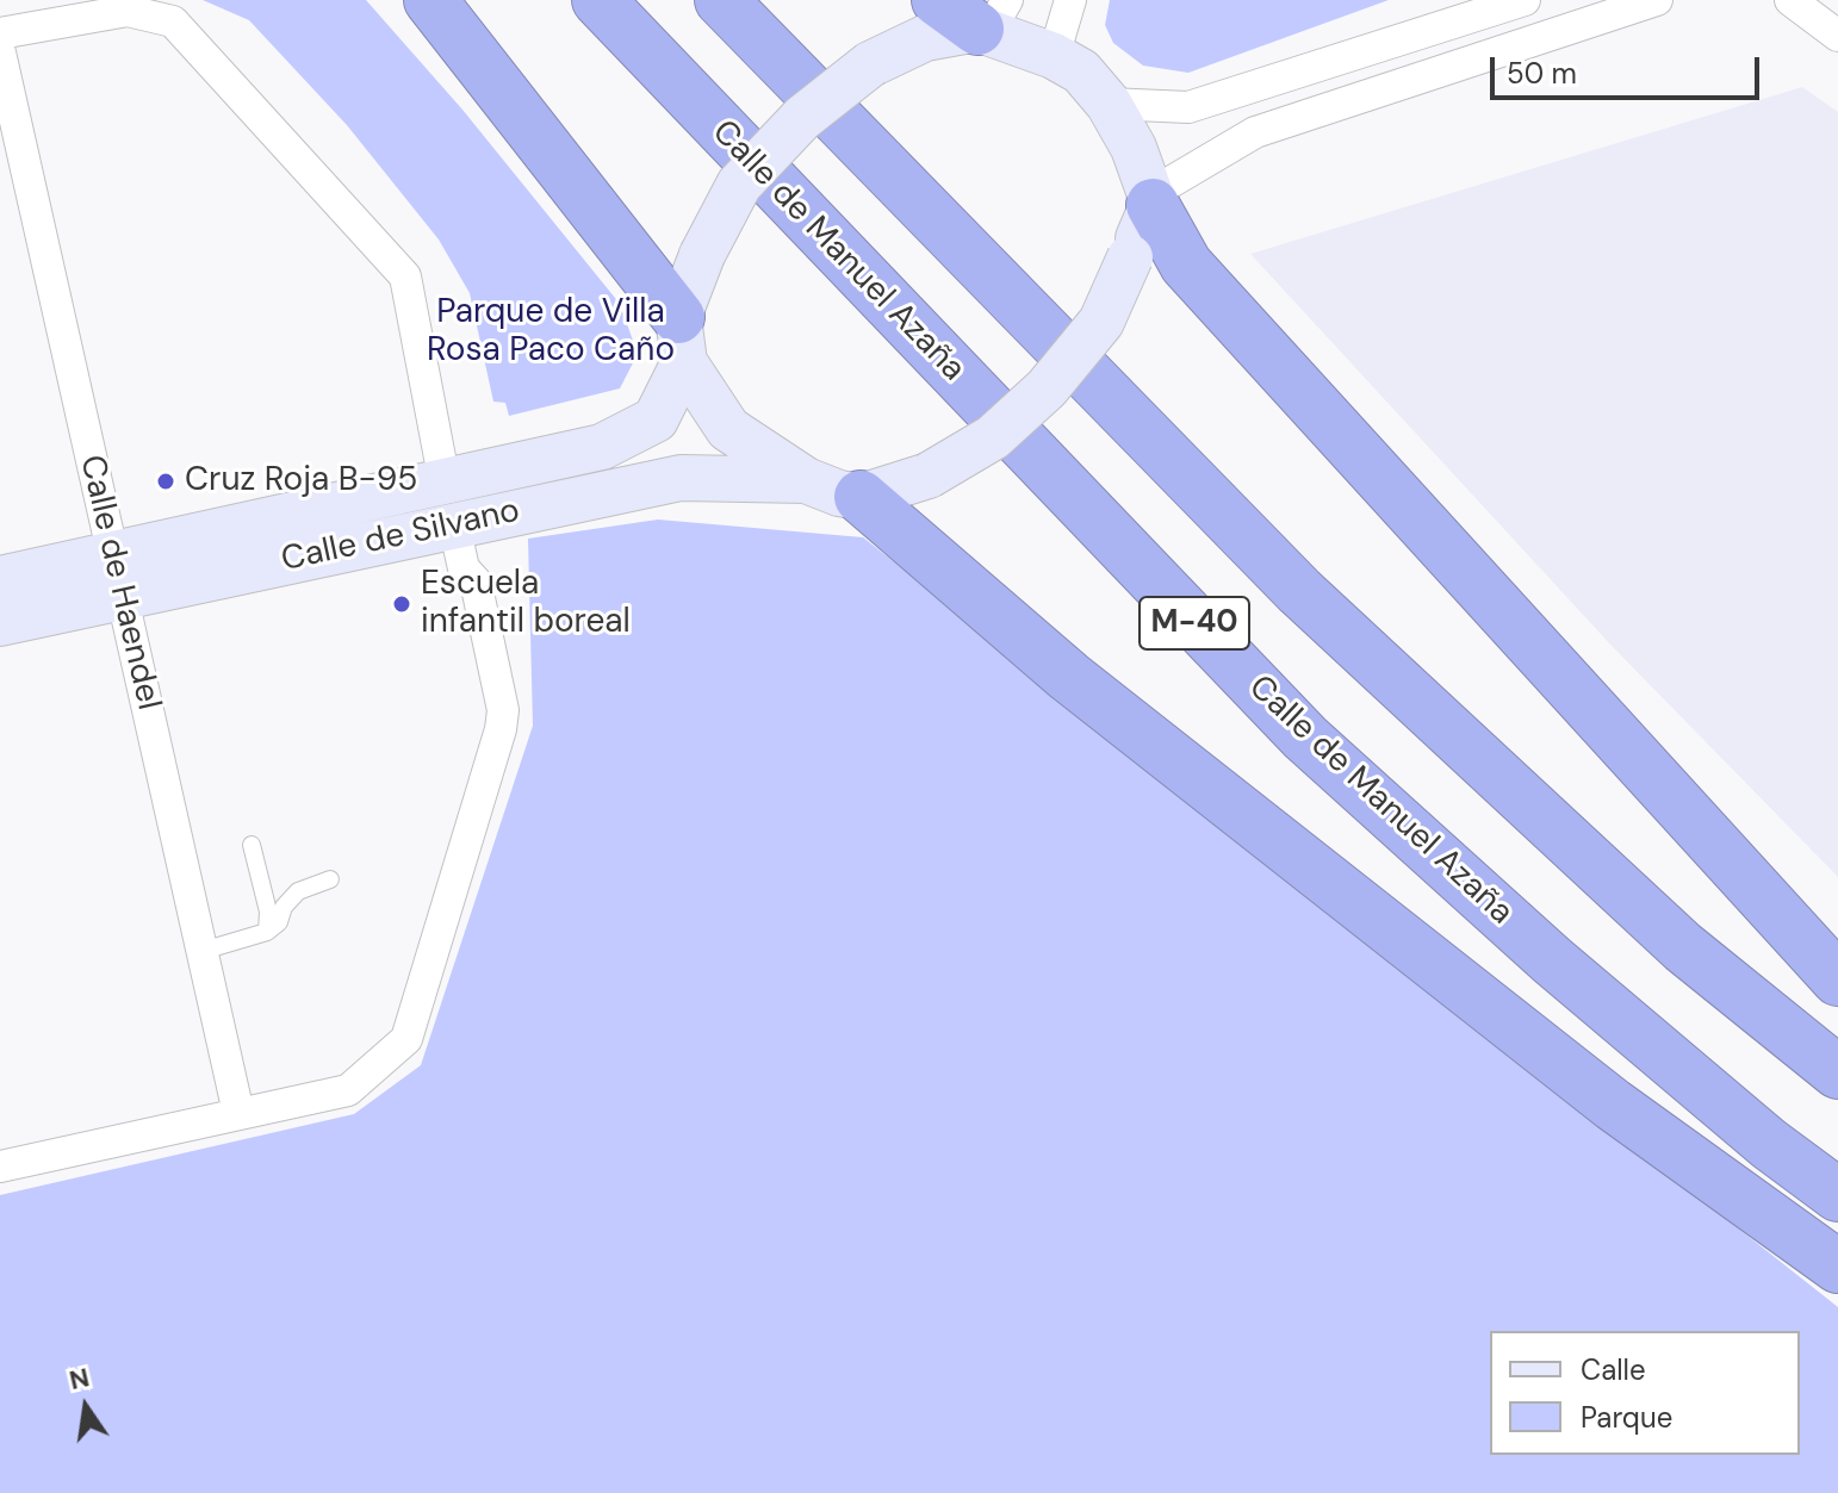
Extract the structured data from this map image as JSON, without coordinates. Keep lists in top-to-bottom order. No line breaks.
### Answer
{"streets":{"highway":["Calle de Manuel Azaña","M-40"],"street":["Calle de Silvano","Calle de Haendel"]},"crossings":[["Calle de Silvano","Calle de Haendel"]],"parks":["Parque de Villa Rosa Paco Caño"],"places":["Cruz Roja B-95","Escuela infantil boreal"],"legend":["Calle","Parque"],"scale_bar":"50 m","north":"top"}
